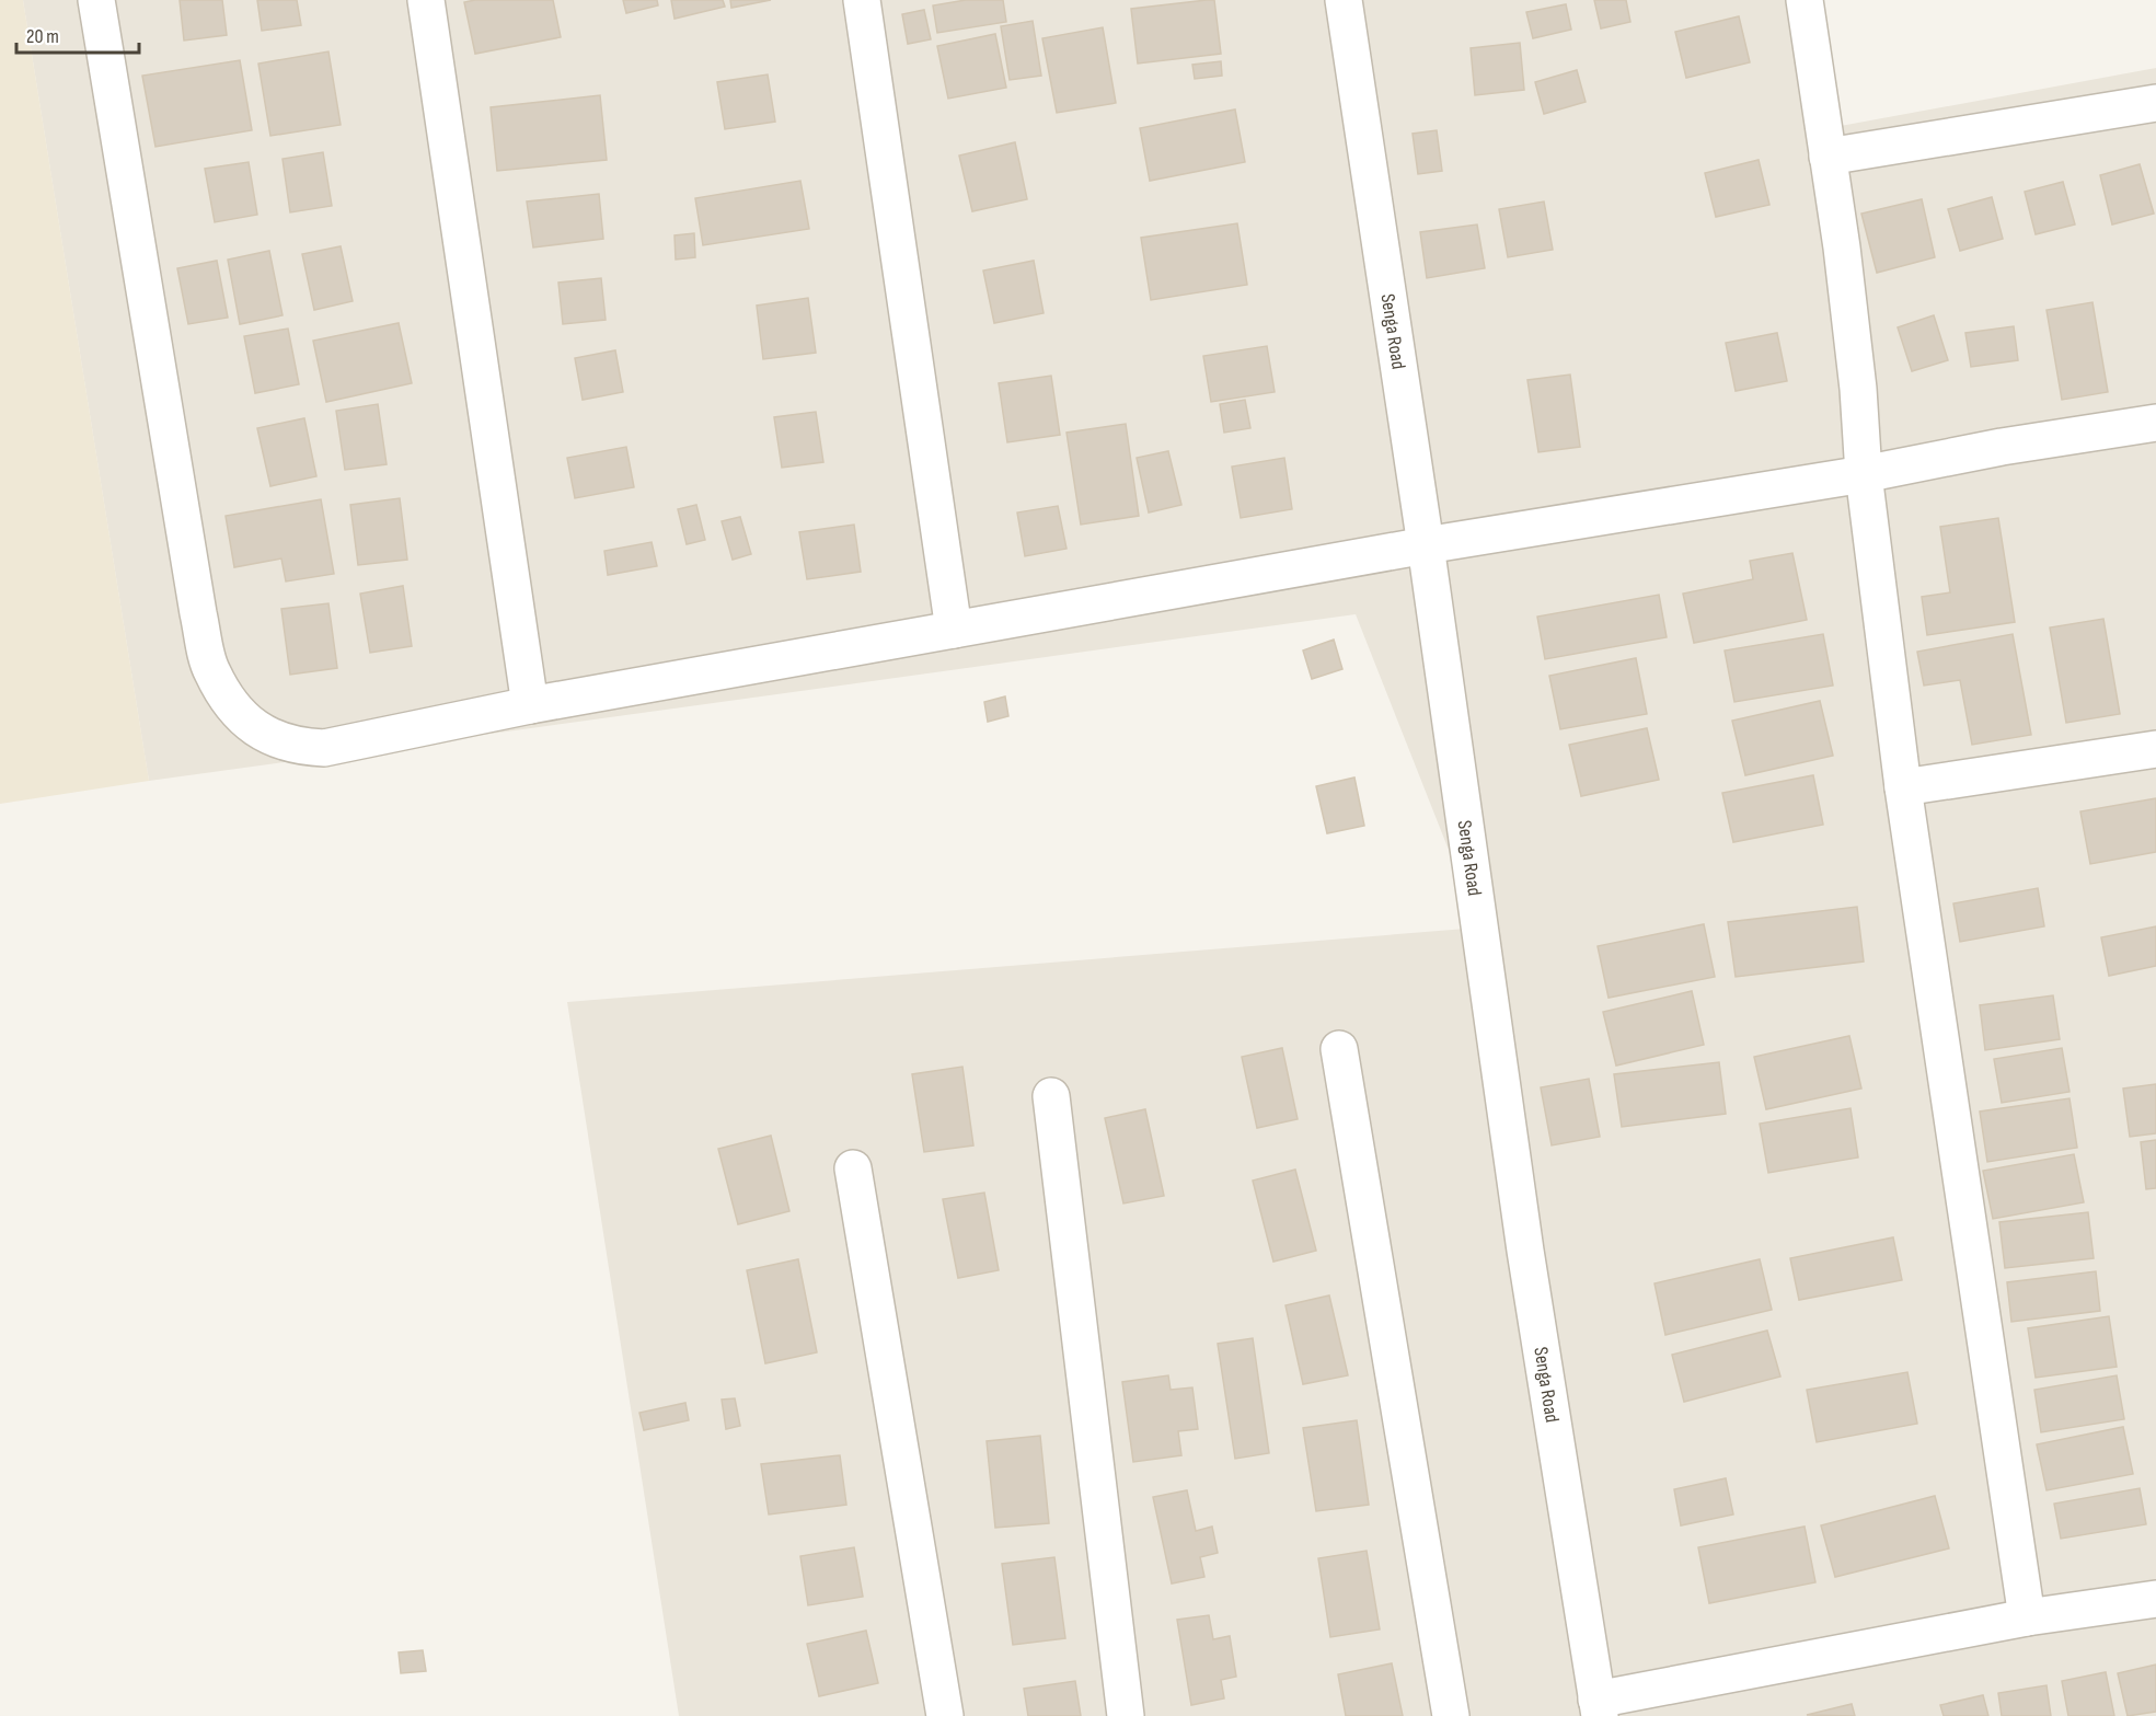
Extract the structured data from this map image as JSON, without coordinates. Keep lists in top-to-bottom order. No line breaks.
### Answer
{"streets":{"street":["Senga Road"]},"scale_bar":"20 m"}
